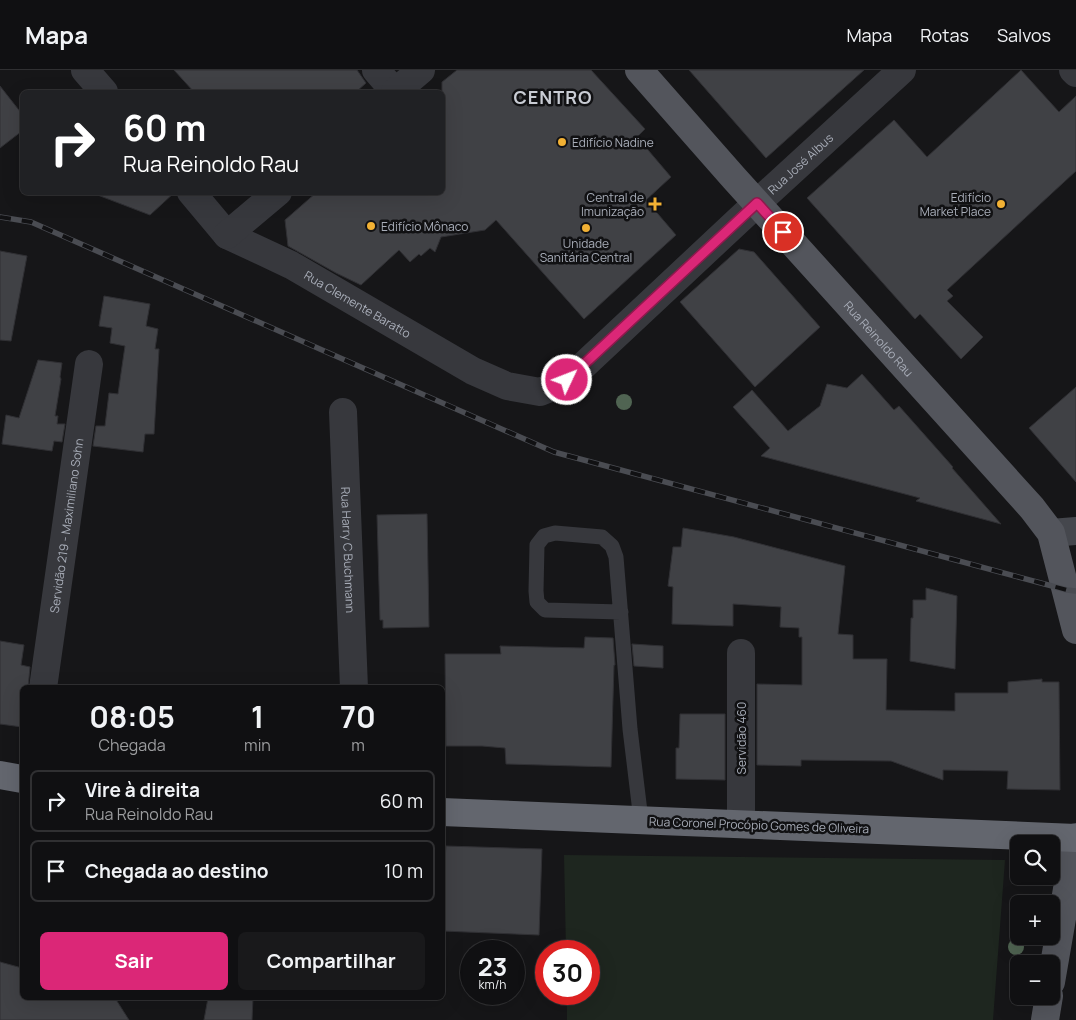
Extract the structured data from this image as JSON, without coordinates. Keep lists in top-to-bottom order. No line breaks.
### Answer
{"streets":{"highway":["Rua Coronel Procópio Gomes de Oliveira"],"main road":["Rua Reinoldo Rau"],"street":["Rua José Albus","Rua Clemente Baratto","Servidão 219 - Maximiliano Sohn","Rua Harry C Buchmann","Servidão 460"]},"crossings":[["Rua José Albus","Rua Clemente Baratto"],["Rua José Albus","Rua Reinoldo Rau"],["Servidão 460","Rua Coronel Procópio Gomes de Oliveira"]],"districts":["CENTRO"],"places":{"other":["Edifício Nadine","Edifício Market Place","Edifício Mônaco","Unidade Sanitária Central"],"health":["Central de Imunização"]},"page":{"header":"Mapa","nav":["Mapa","Rotas","Salvos"],"turn":["60 m","Rua Reinoldo Rau"],"eta":["08:05","Chegada","1","min","70","m"],"list":[{"name":"Vire à direita","note":"Rua Reinoldo Rau","value":"60 m"},{"name":"Chegada ao destino","value":"10 m"}],"map_buttons":["+","−"],"buttons":["Sair","Compartilhar"],"speed":"23 km/h","limit":"30"}}
